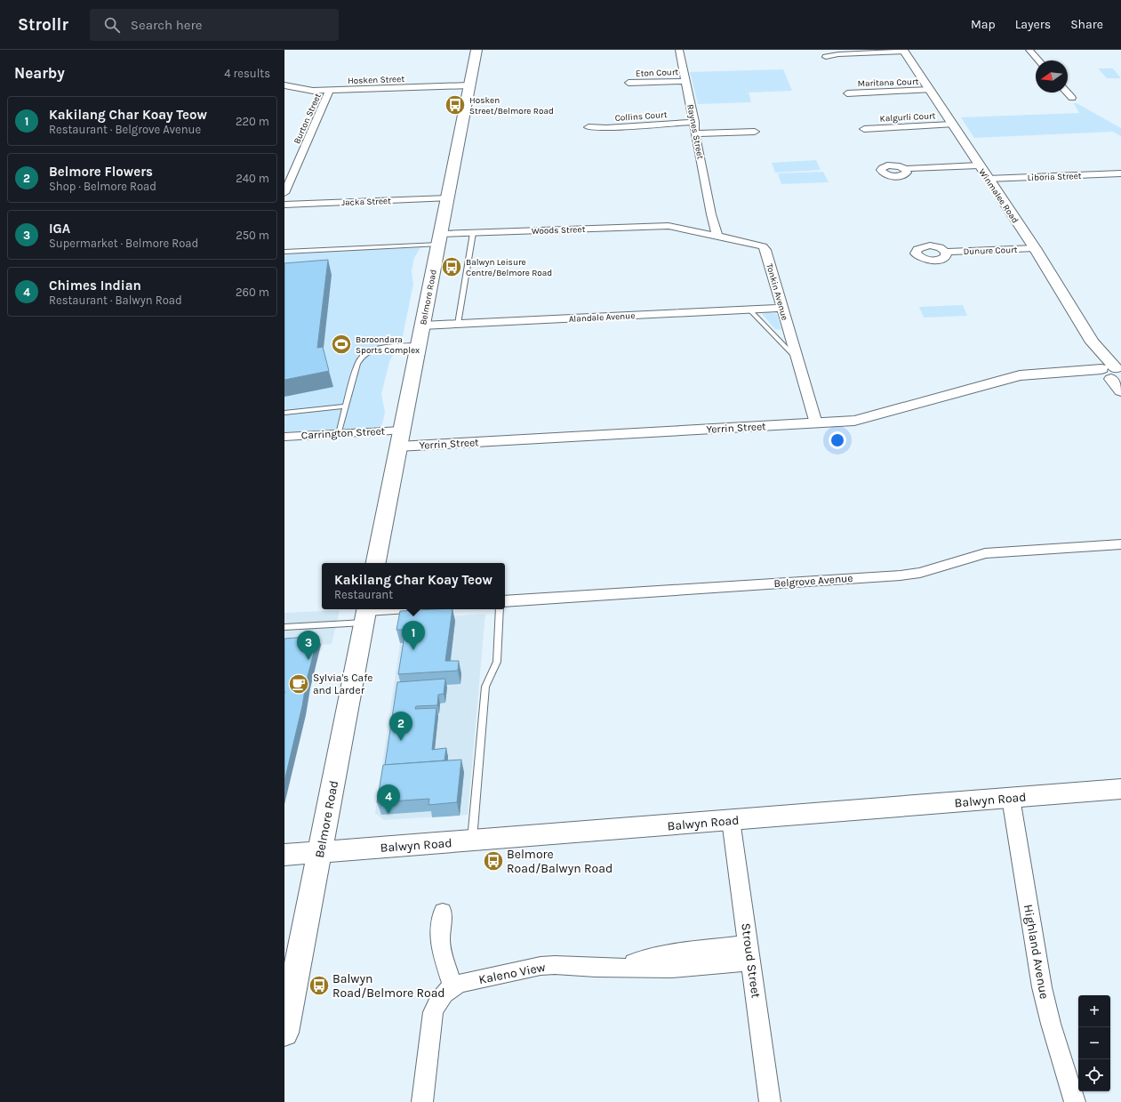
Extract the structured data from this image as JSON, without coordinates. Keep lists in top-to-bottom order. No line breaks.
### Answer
{"streets":{"main road":["Belmore Road","Balwyn Road"],"street":["Eton Court","Hosken Street","Maritana Court","Collins Court","Kalgurli Court","Burton Street","Raynes Street","Liboria Street","Winmalee Road","Jacka Street","Woods Street","Dunure Court","Tonkin Avenue","Alandale Avenue","Yerrin Street","Carrington Street","Belgrove Avenue","Highland Avenue","Stroud Street","Kaleno View"]},"crossings":[["Eton Court","Raynes Street"],["Hosken Street","Burton Street"],["Hosken Street","Belmore Road"],["Maritana Court","Winmalee Road"],["Collins Court","Raynes Street"],["Kalgurli Court","Winmalee Road"],["Raynes Street","Tonkin Avenue"],["Liboria Street","Winmalee Road"],["Winmalee Road","Dunure Court"],["Winmalee Road","Yerrin Street"],["Jacka Street","Belmore Road"],["Woods Street","Tonkin Avenue"],["Woods Street","Belmore Road"],["Tonkin Avenue","Alandale Avenue"],["Tonkin Avenue","Yerrin Street"],["Belmore Road","Alandale Avenue"],["Belmore Road","Yerrin Street"],["Belmore Road","Carrington Street"],["Belmore Road","Balwyn Road"],["Balwyn Road","Highland Avenue"],["Balwyn Road","Stroud Street"],["Stroud Street","Kaleno View"]],"places":{"bus stop":["Hosken Street/Belmore Road","Balwyn Leisure Centre/Belmore Road","Belmore Road/Balwyn Road","Balwyn Road/Belmore Road"],"sports":["Boroondara Sports Complex"],"cafe":["Sylvia's Cafe and Larder"]},"north":"left","page":{"header":"Strollr","search":"Search here","nav":["Map","Layers","Share"],"heading":["Nearby","4 results"],"list":[{"mark":"1","name":"Kakilang Char Koay Teow","note":"Restaurant · Belgrove Avenue","value":"220 m"},{"mark":"2","name":"Belmore Flowers","note":"Shop · Belmore Road","value":"240 m"},{"mark":"3","name":"IGA","note":"Supermarket · Belmore Road","value":"250 m"},{"mark":"4","name":"Chimes Indian","note":"Restaurant · Balwyn Road","value":"260 m"}],"popup":["Kakilang Char Koay Teow","Restaurant"],"pins":["1","3","2","4"],"map_buttons":["+","−"]}}
